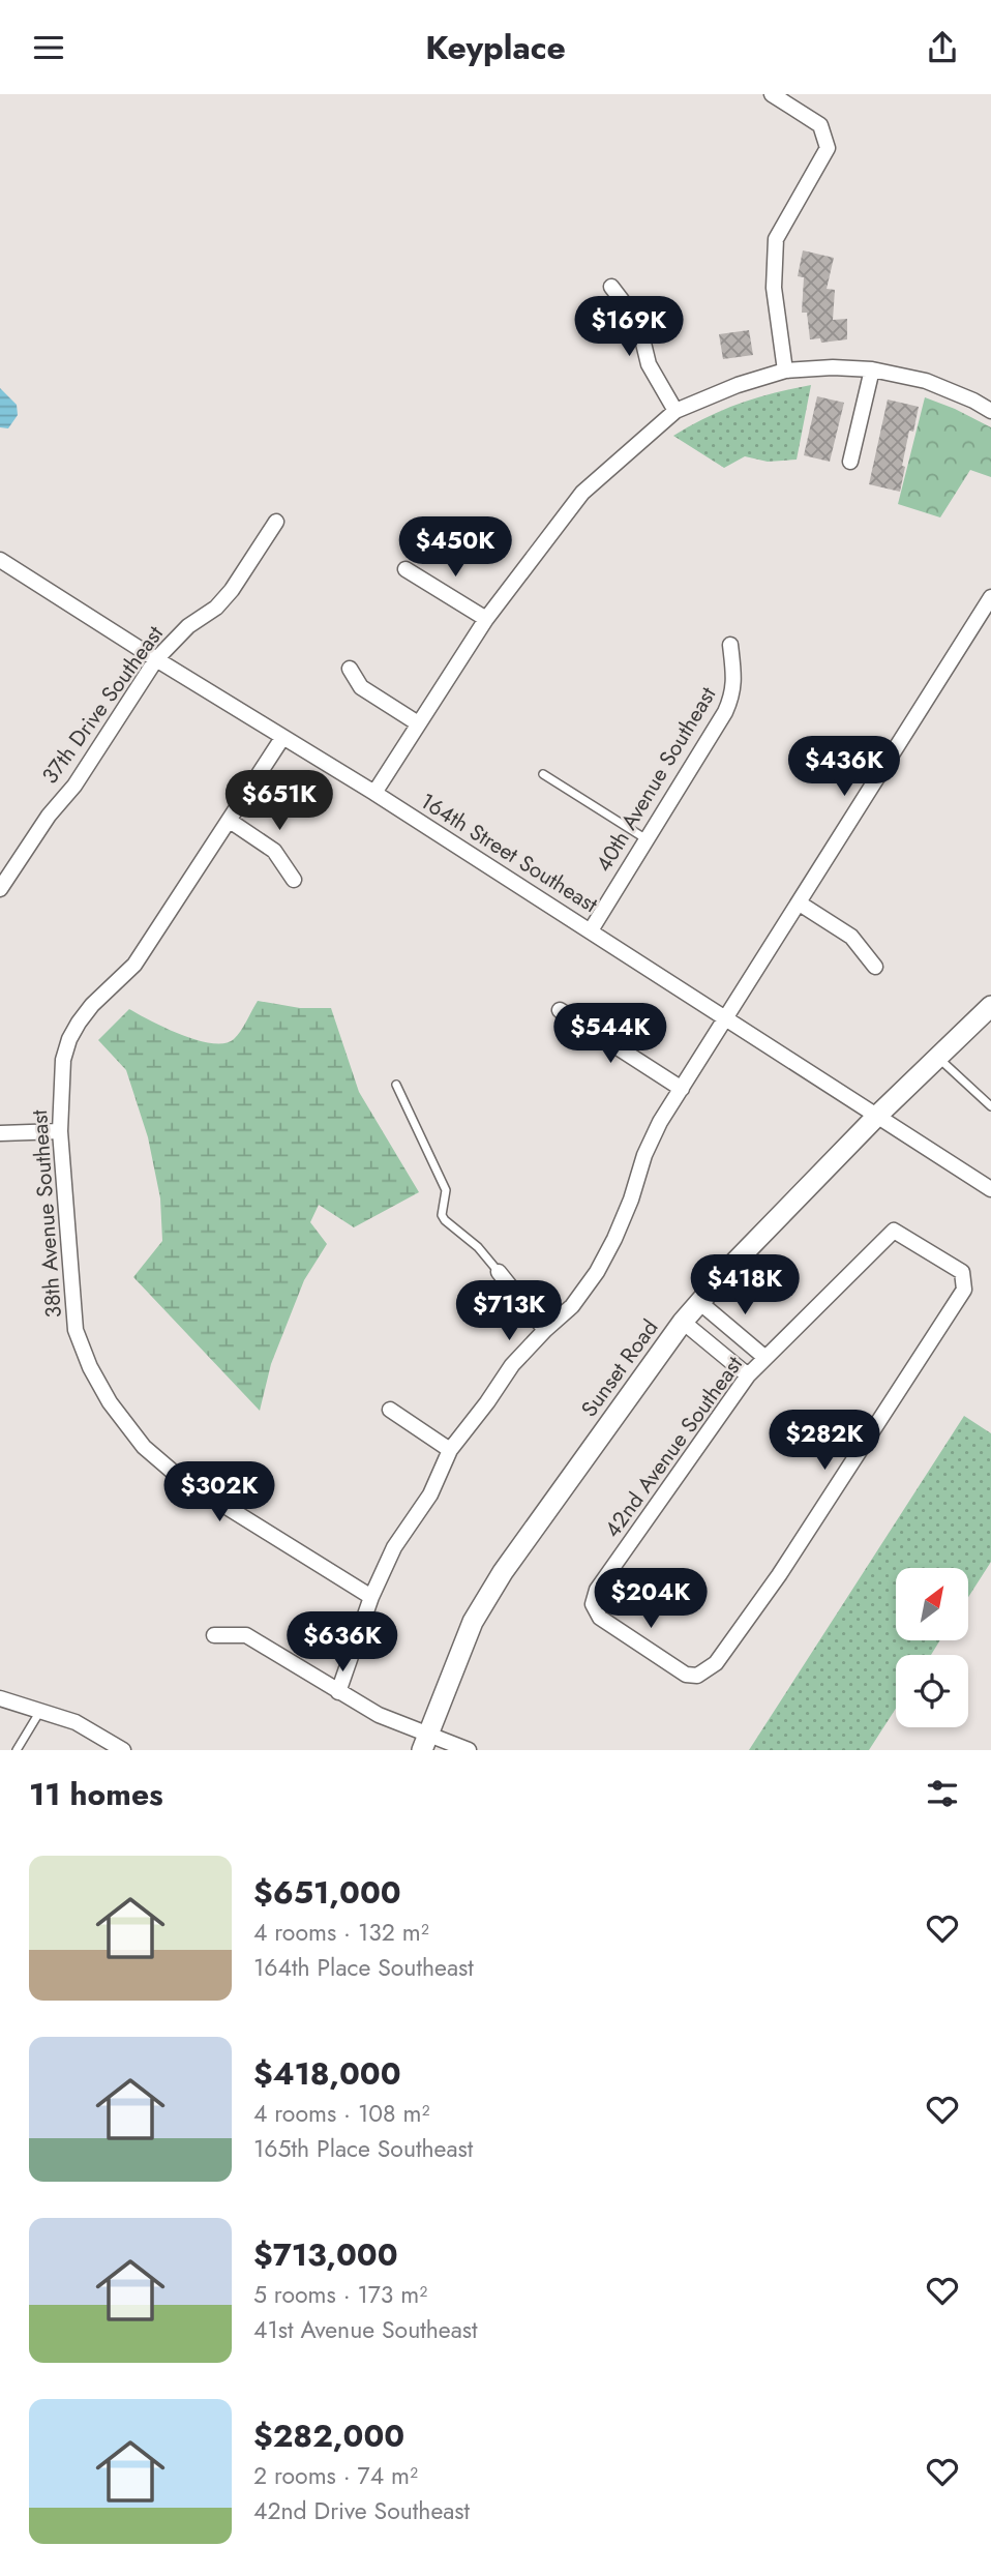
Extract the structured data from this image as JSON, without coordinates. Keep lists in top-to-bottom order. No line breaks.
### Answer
{"streets":{"street":["37th Drive Southeast","40th Avenue Southeast","164th Street Southeast","38th Avenue Southeast","Sunset Road","42nd Avenue Southeast"]},"crossings":[["37th Drive Southeast","164th Street Southeast"],["40th Avenue Southeast","164th Street Southeast"],["164th Street Southeast","38th Avenue Southeast"],["164th Street Southeast","Sunset Road"]],"north":"top right","page":{"header":"Keyplace","price":["$169K","$450K","$436K","$651K","$544K","$418K","$713K","$282K","$302K","$204K","$636K"],"heading":"11 homes","list":[{"name":"$651,000","note":"4 rooms · 132 m² · 164th Place Southeast"},{"name":"$418,000","note":"4 rooms · 108 m² · 165th Place Southeast"},{"name":"$713,000","note":"5 rooms · 173 m² · 41st Avenue Southeast"},{"name":"$282,000","note":"2 rooms · 74 m² · 42nd Drive Southeast"}]}}
